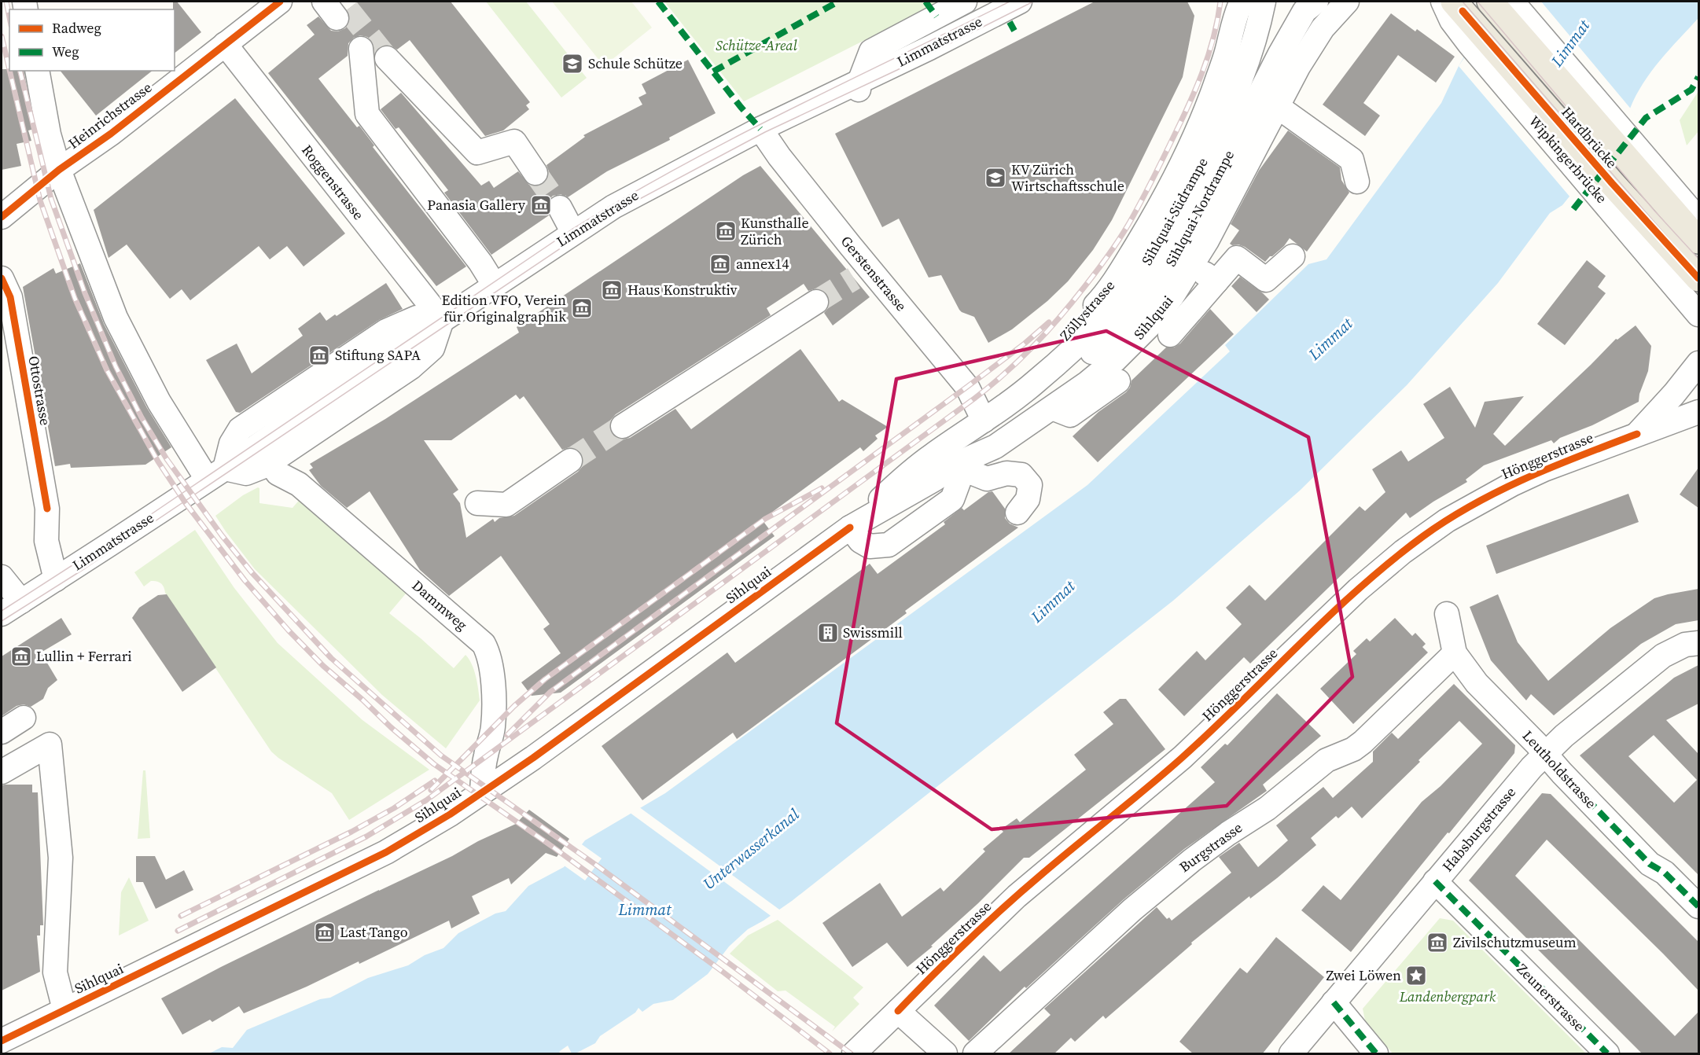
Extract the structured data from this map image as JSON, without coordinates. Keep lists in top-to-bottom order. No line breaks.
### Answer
{"streets":{"main road":["Hardbrücke"],"street":["Limmatstrasse","Heinrichstrasse","Wipkingerbrücke","Roggenstrasse","Sihlquai-Nordrampe","Sihlquai-Südrampe","Gerstenstrasse","Zöllystrasse","Sihlquai","Ottostrasse","Hönggerstrasse","Dammweg","Leutholdstrasse","Habsburgstrasse","Burgstrasse","Zeunerstrasse"]},"crossings":[["Limmatstrasse","Roggenstrasse"],["Limmatstrasse","Gerstenstrasse"],["Limmatstrasse","Ottostrasse"],["Heinrichstrasse","Roggenstrasse"],["Hardbrücke","Wipkingerbrücke"],["Sihlquai-Nordrampe","Sihlquai"],["Sihlquai-Südrampe","Gerstenstrasse"],["Sihlquai-Südrampe","Zöllystrasse"],["Sihlquai-Südrampe","Sihlquai"],["Gerstenstrasse","Zöllystrasse"],["Gerstenstrasse","Sihlquai"],["Zöllystrasse","Sihlquai"],["Sihlquai","Dammweg"],["Leutholdstrasse","Habsburgstrasse"],["Leutholdstrasse","Burgstrasse"],["Habsburgstrasse","Zeunerstrasse"]],"water":["Limmat","Unterwasserkanal"],"parks":["Schütze-Areal","Landenbergpark"],"places":{"school or university":["Schule Schütze","KV Zürich Wirtschaftsschule"],"museum":["Panasia Gallery","Kunsthalle Zürich","annex14","Haus Konstruktiv","Edition VFO, Verein für Originalgraphik","Stiftung SAPA","Lullin + Ferrari","Last Tango","Zivilschutzmuseum"],"building":["Swissmill"],"place":["Zwei Löwen"]},"legend":["Radweg","Weg"]}
